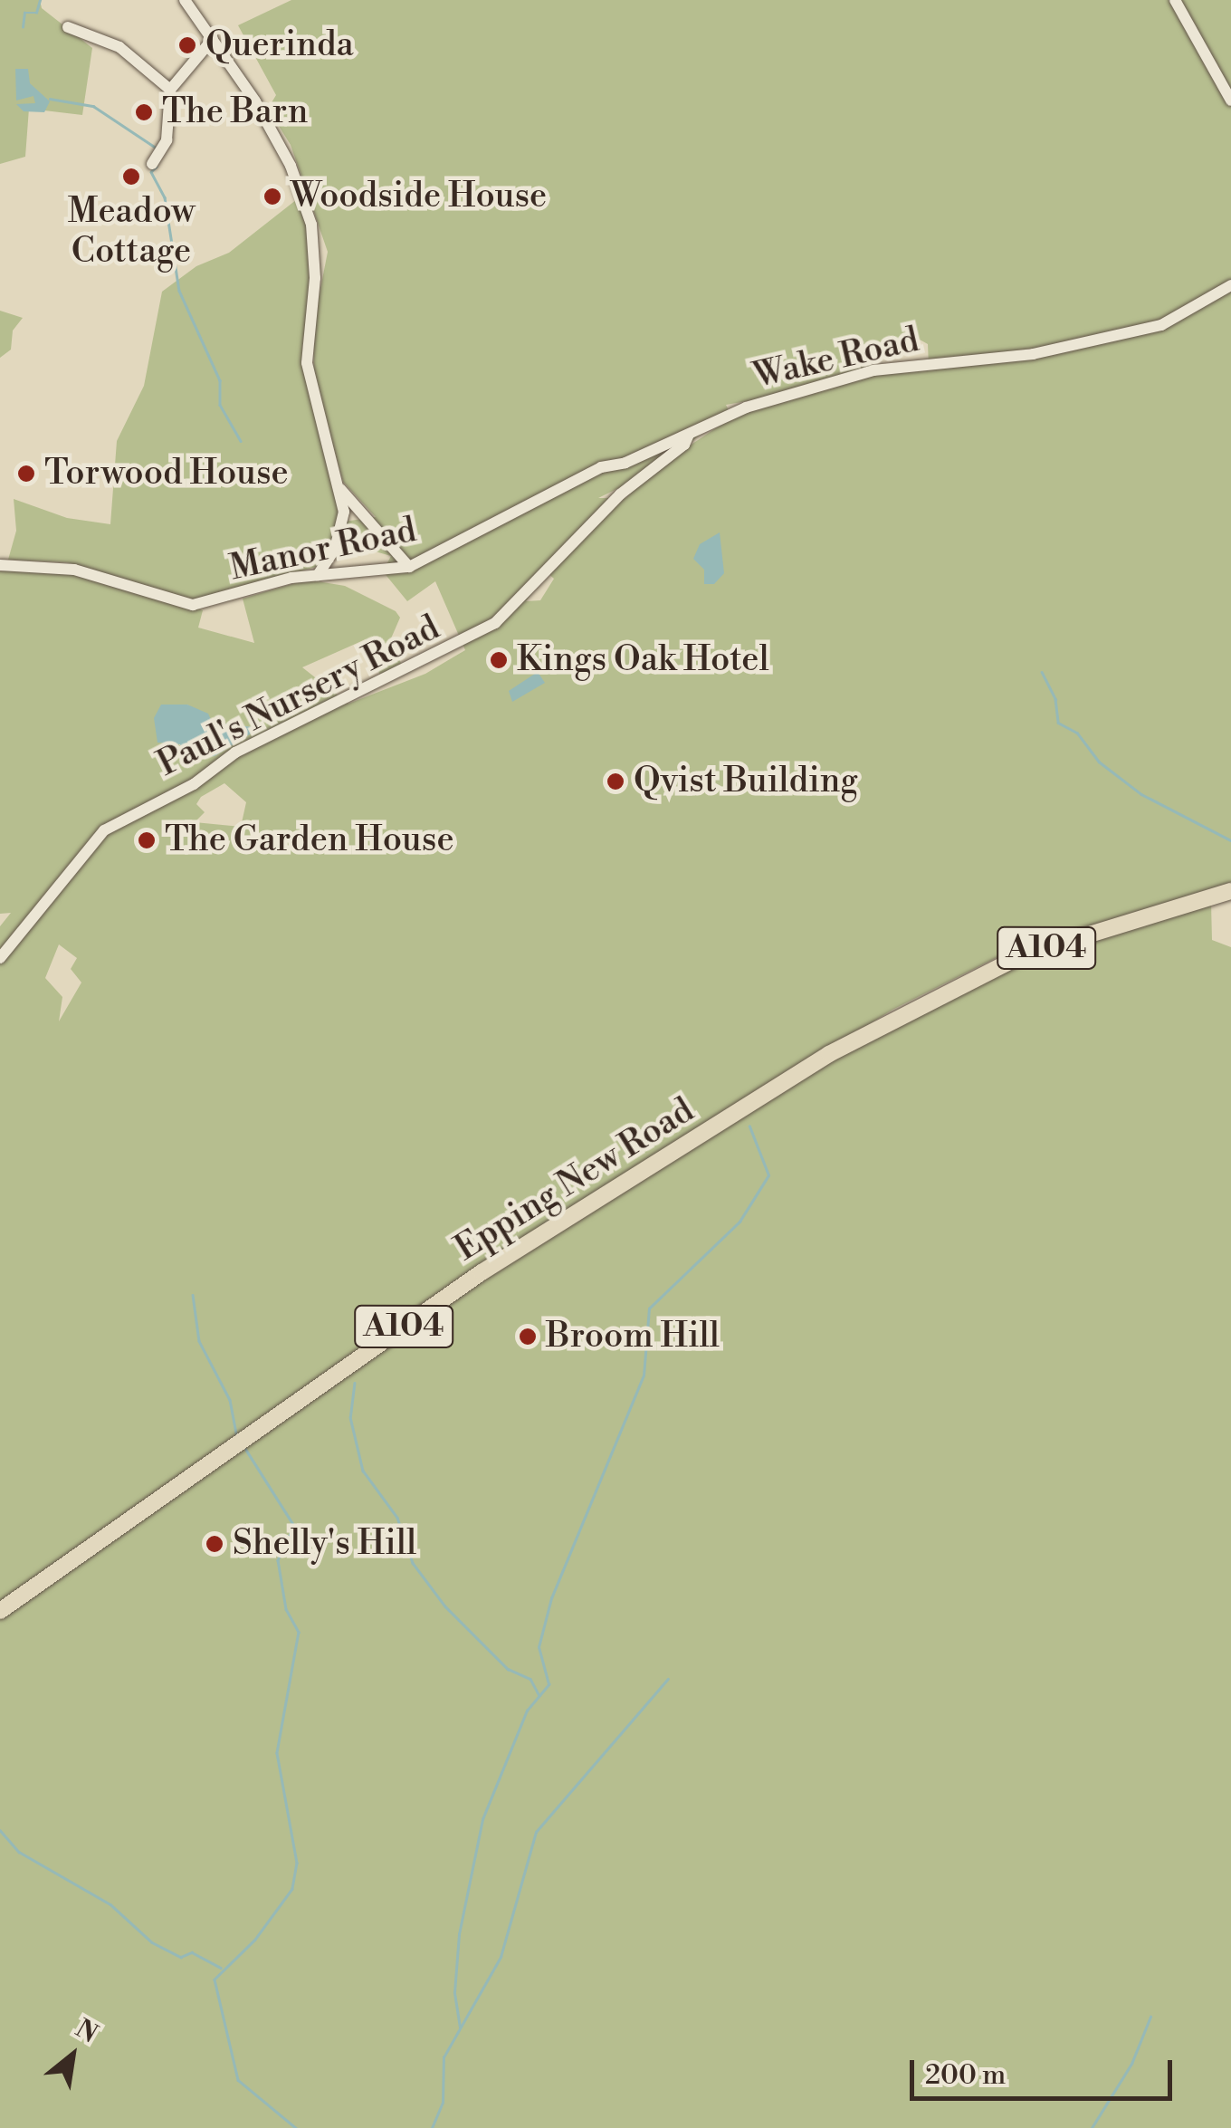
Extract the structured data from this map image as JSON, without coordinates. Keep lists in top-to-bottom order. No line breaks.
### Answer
{"streets":{"main road":["A104","Epping New Road"],"street":["Wake Road","Manor Road","Paul's Nursery Road"]},"crossings":[["Wake Road","Manor Road"],["Wake Road","Paul's Nursery Road"]],"places":["Querinda","The Barn","Meadow Cottage","Woodside House","Torwood House","Kings Oak Hotel","Qvist Building","The Garden House","Broom Hill","Shelly's Hill"],"scale_bar":"200 m","north":"top right"}
